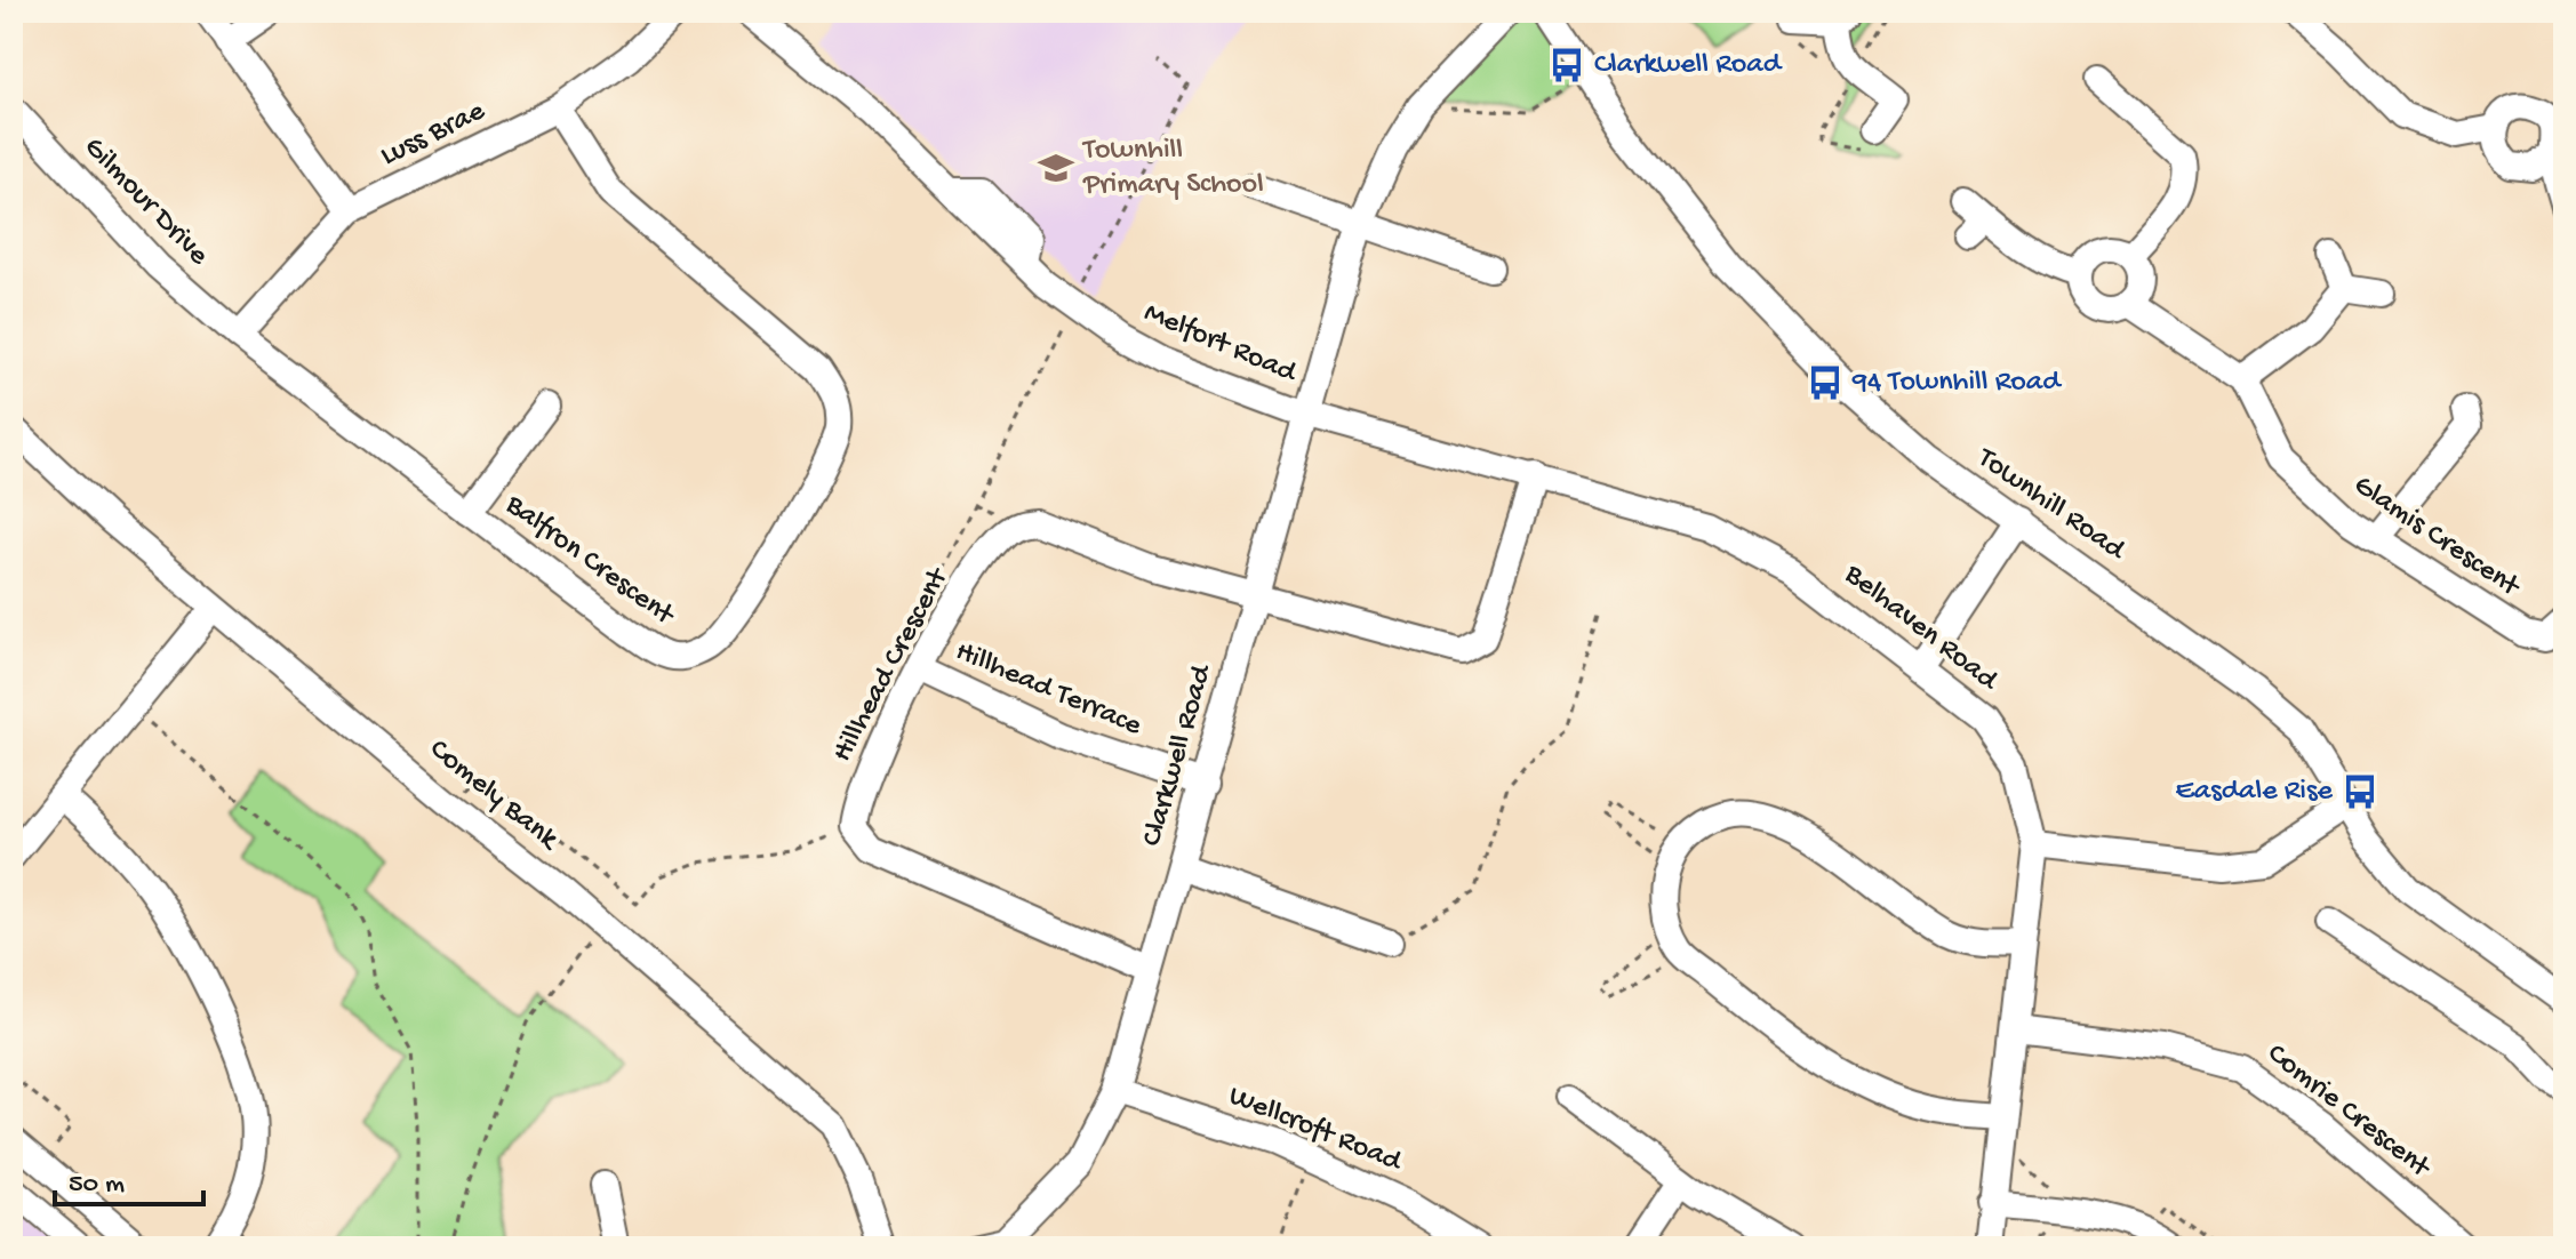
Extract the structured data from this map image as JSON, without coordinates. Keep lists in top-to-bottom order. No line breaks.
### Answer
{"streets":{"street":["Luss Brae","Gilmour Drive","Melfort Road","Townhill Road","Glamis Crescent","Balfron Crescent","Belhaven Road","Hillhead Crescent","Hillhead Terrace","Clarkwell Road","Comely Bank","Comrie Crescent","Wellcroft Road"]},"crossings":[["Luss Brae","Gilmour Drive"],["Luss Brae","Balfron Crescent"],["Gilmour Drive","Balfron Crescent"],["Melfort Road","Belhaven Road"],["Melfort Road","Clarkwell Road"],["Belhaven Road","Clarkwell Road"],["Belhaven Road","Comrie Crescent"],["Hillhead Crescent","Hillhead Terrace"],["Hillhead Crescent","Clarkwell Road"],["Hillhead Terrace","Clarkwell Road"],["Clarkwell Road","Wellcroft Road"]],"places":{"bus stop":["Clarkwell Road","94 Townhill Road","Easdale Rise"],"school or university":["Townhill Primary School"]},"scale_bar":"50 m"}
